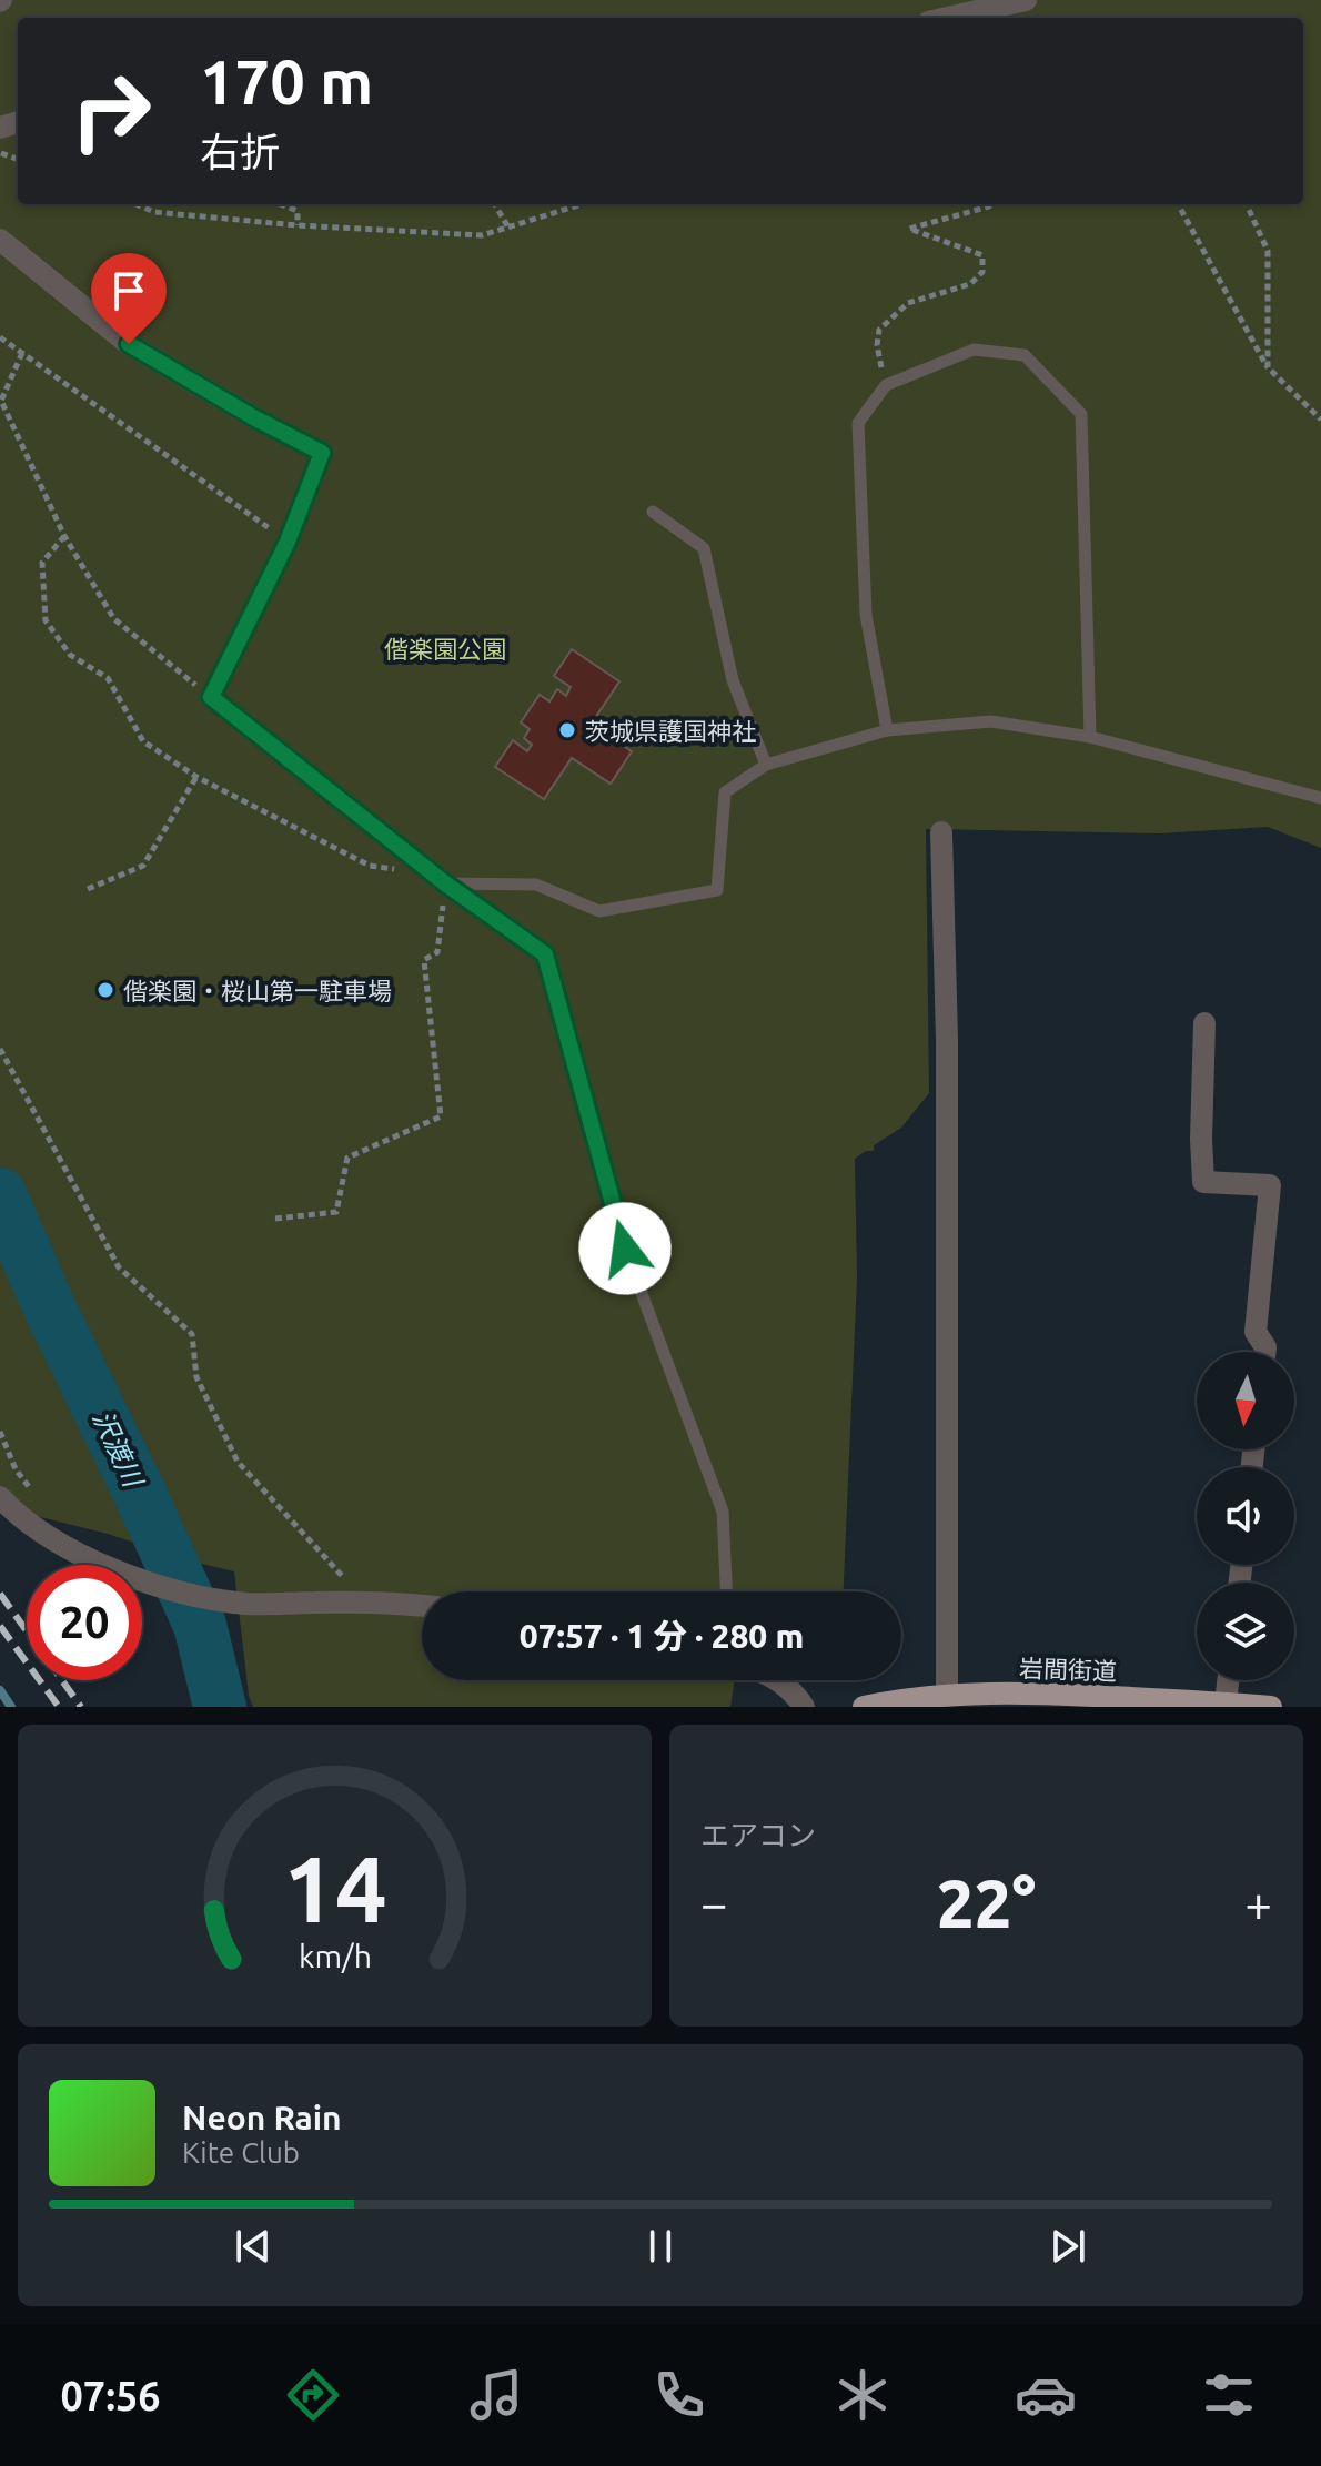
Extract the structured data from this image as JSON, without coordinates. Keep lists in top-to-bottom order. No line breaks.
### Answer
{"streets":{"main road":["岩間街道"]},"water":["沢渡川"],"parks":["偕楽園公園"],"places":["茨城県護国神社","偕楽園・桜山第一駐車場"],"north":"bottom","page":{"turn":["170 m","右折"],"limit":"20","trip":"07:57 · 1 分 · 280 m","tile":"エアコン","heat":["−","22°","+"],"song":["Neon Rain","Kite Club"],"tabs":"07:56","gauge":["14","km/h"]}}
